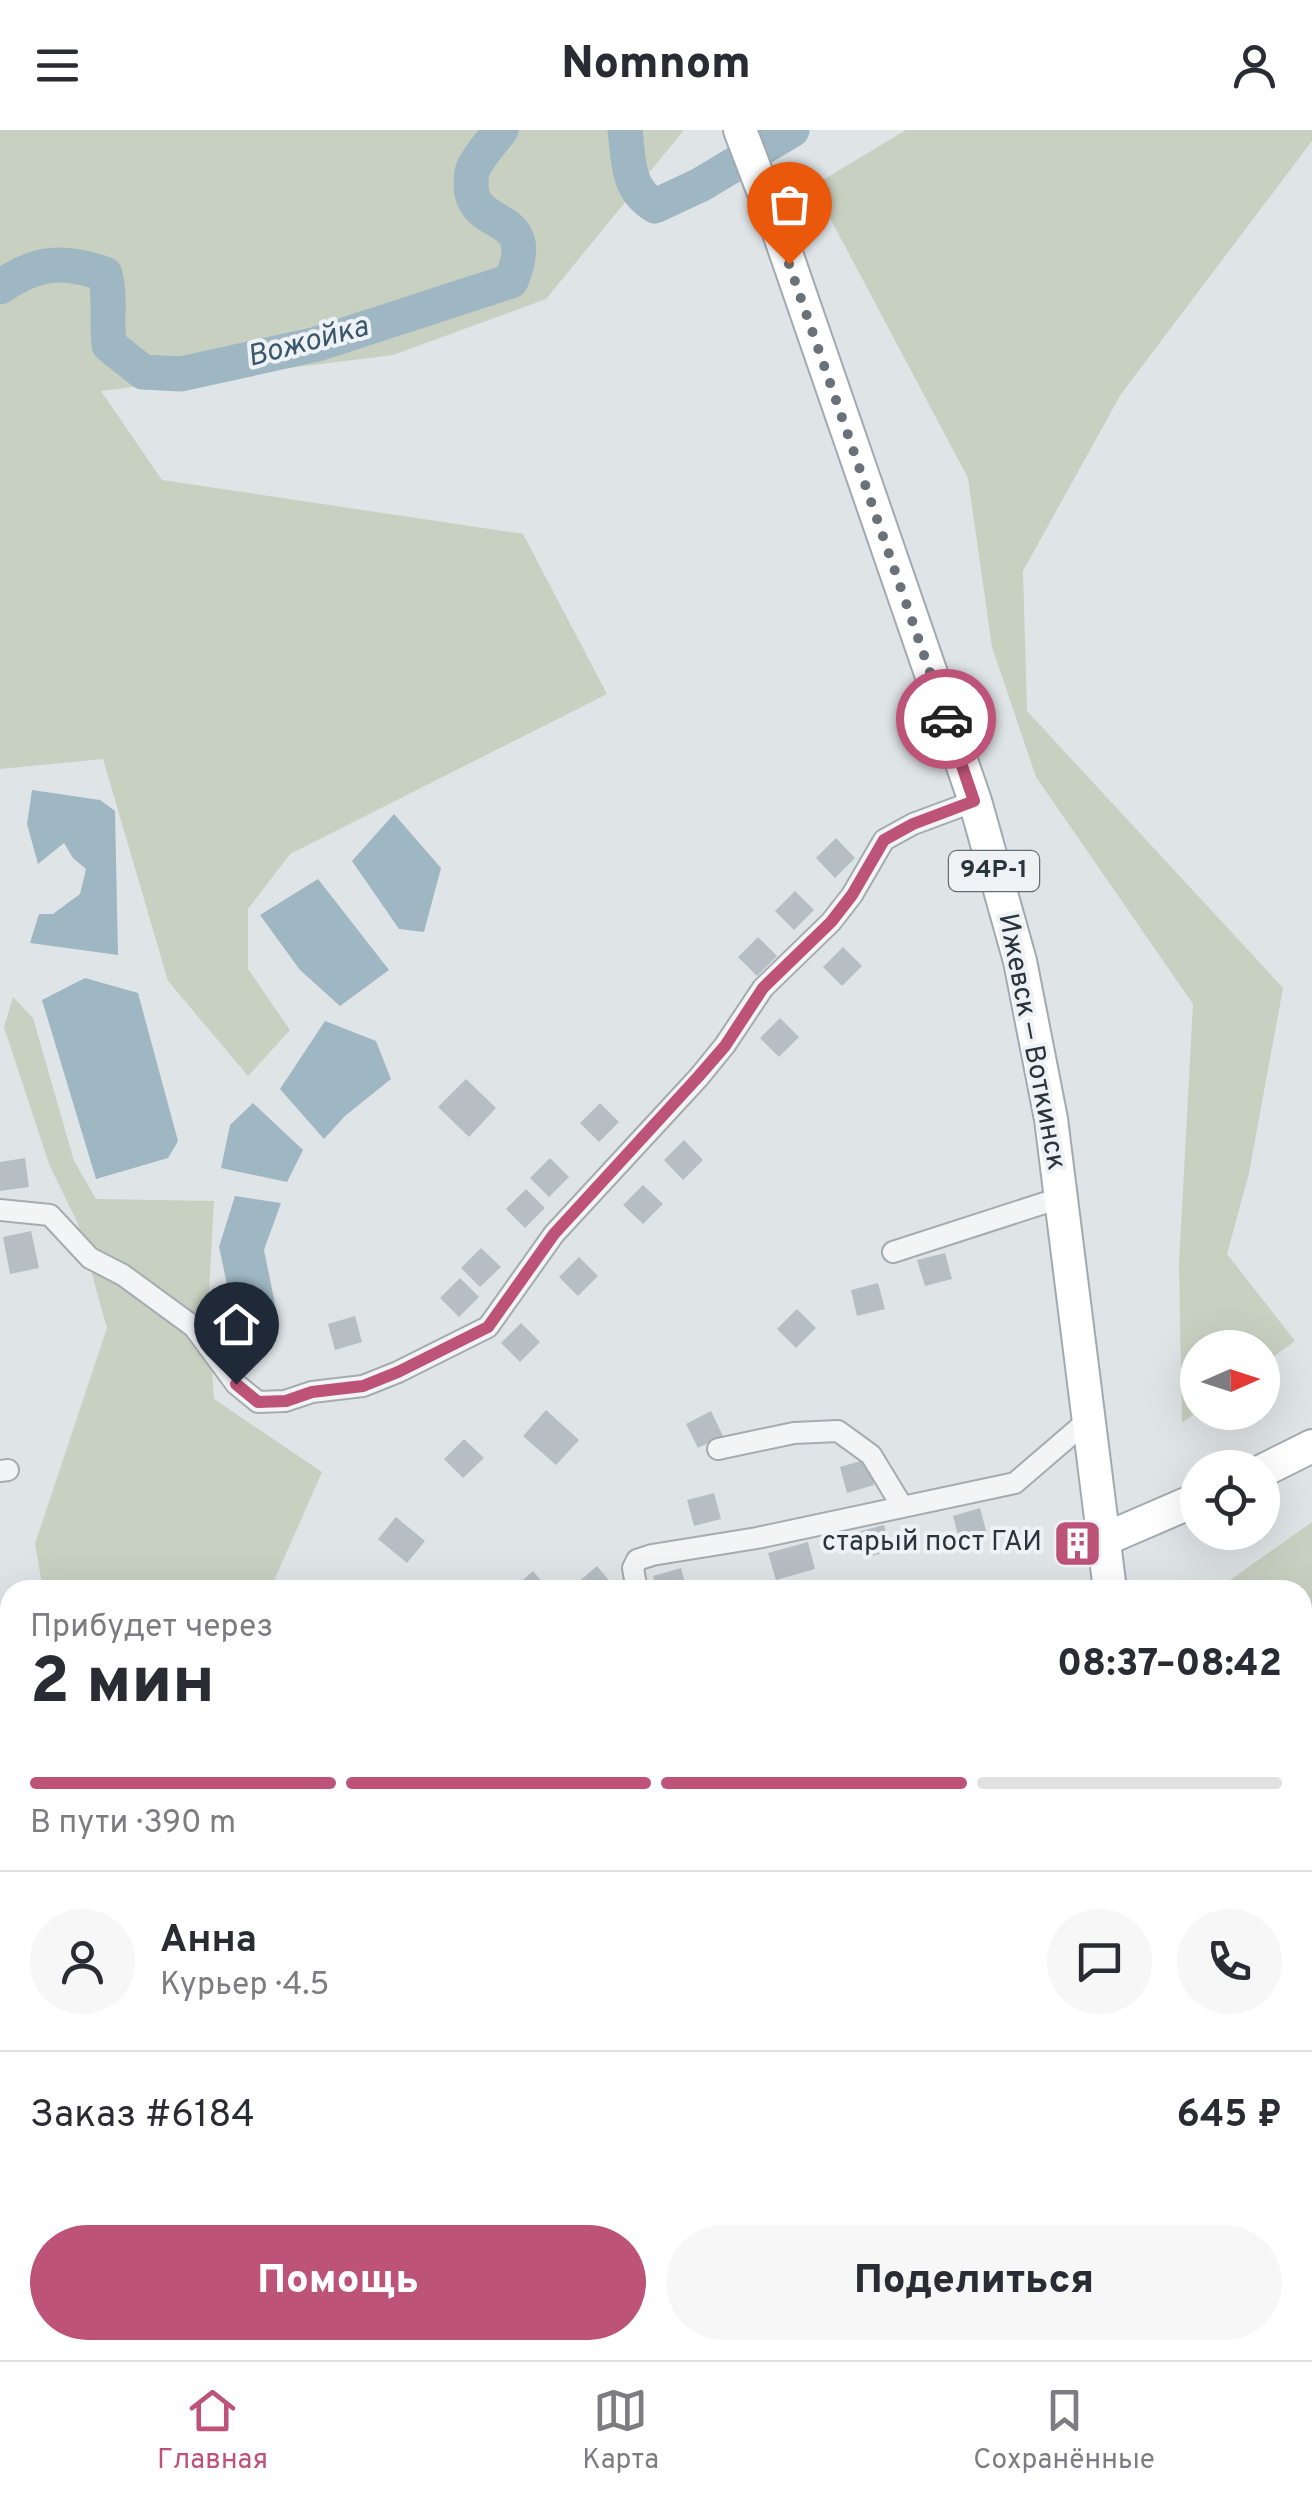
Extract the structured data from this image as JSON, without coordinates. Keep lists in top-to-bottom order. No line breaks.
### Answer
{"streets":{"main road":["94Р-1","Ижевск — Воткинск"]},"water":["Вожойка"],"places":{"building":["старый пост ГАИ"]},"north":"right","page":{"header":"Nomnom","heading":["2 мин","Прибудет через","08:37–08:42"],"panel":["Анна","Курьер · 4.5","Заказ #6184","645 ₽"],"bar":"В пути · 390 m","buttons":["Помощь","Поделиться"],"tabs":["Главная","Карта","Сохранённые"]}}
